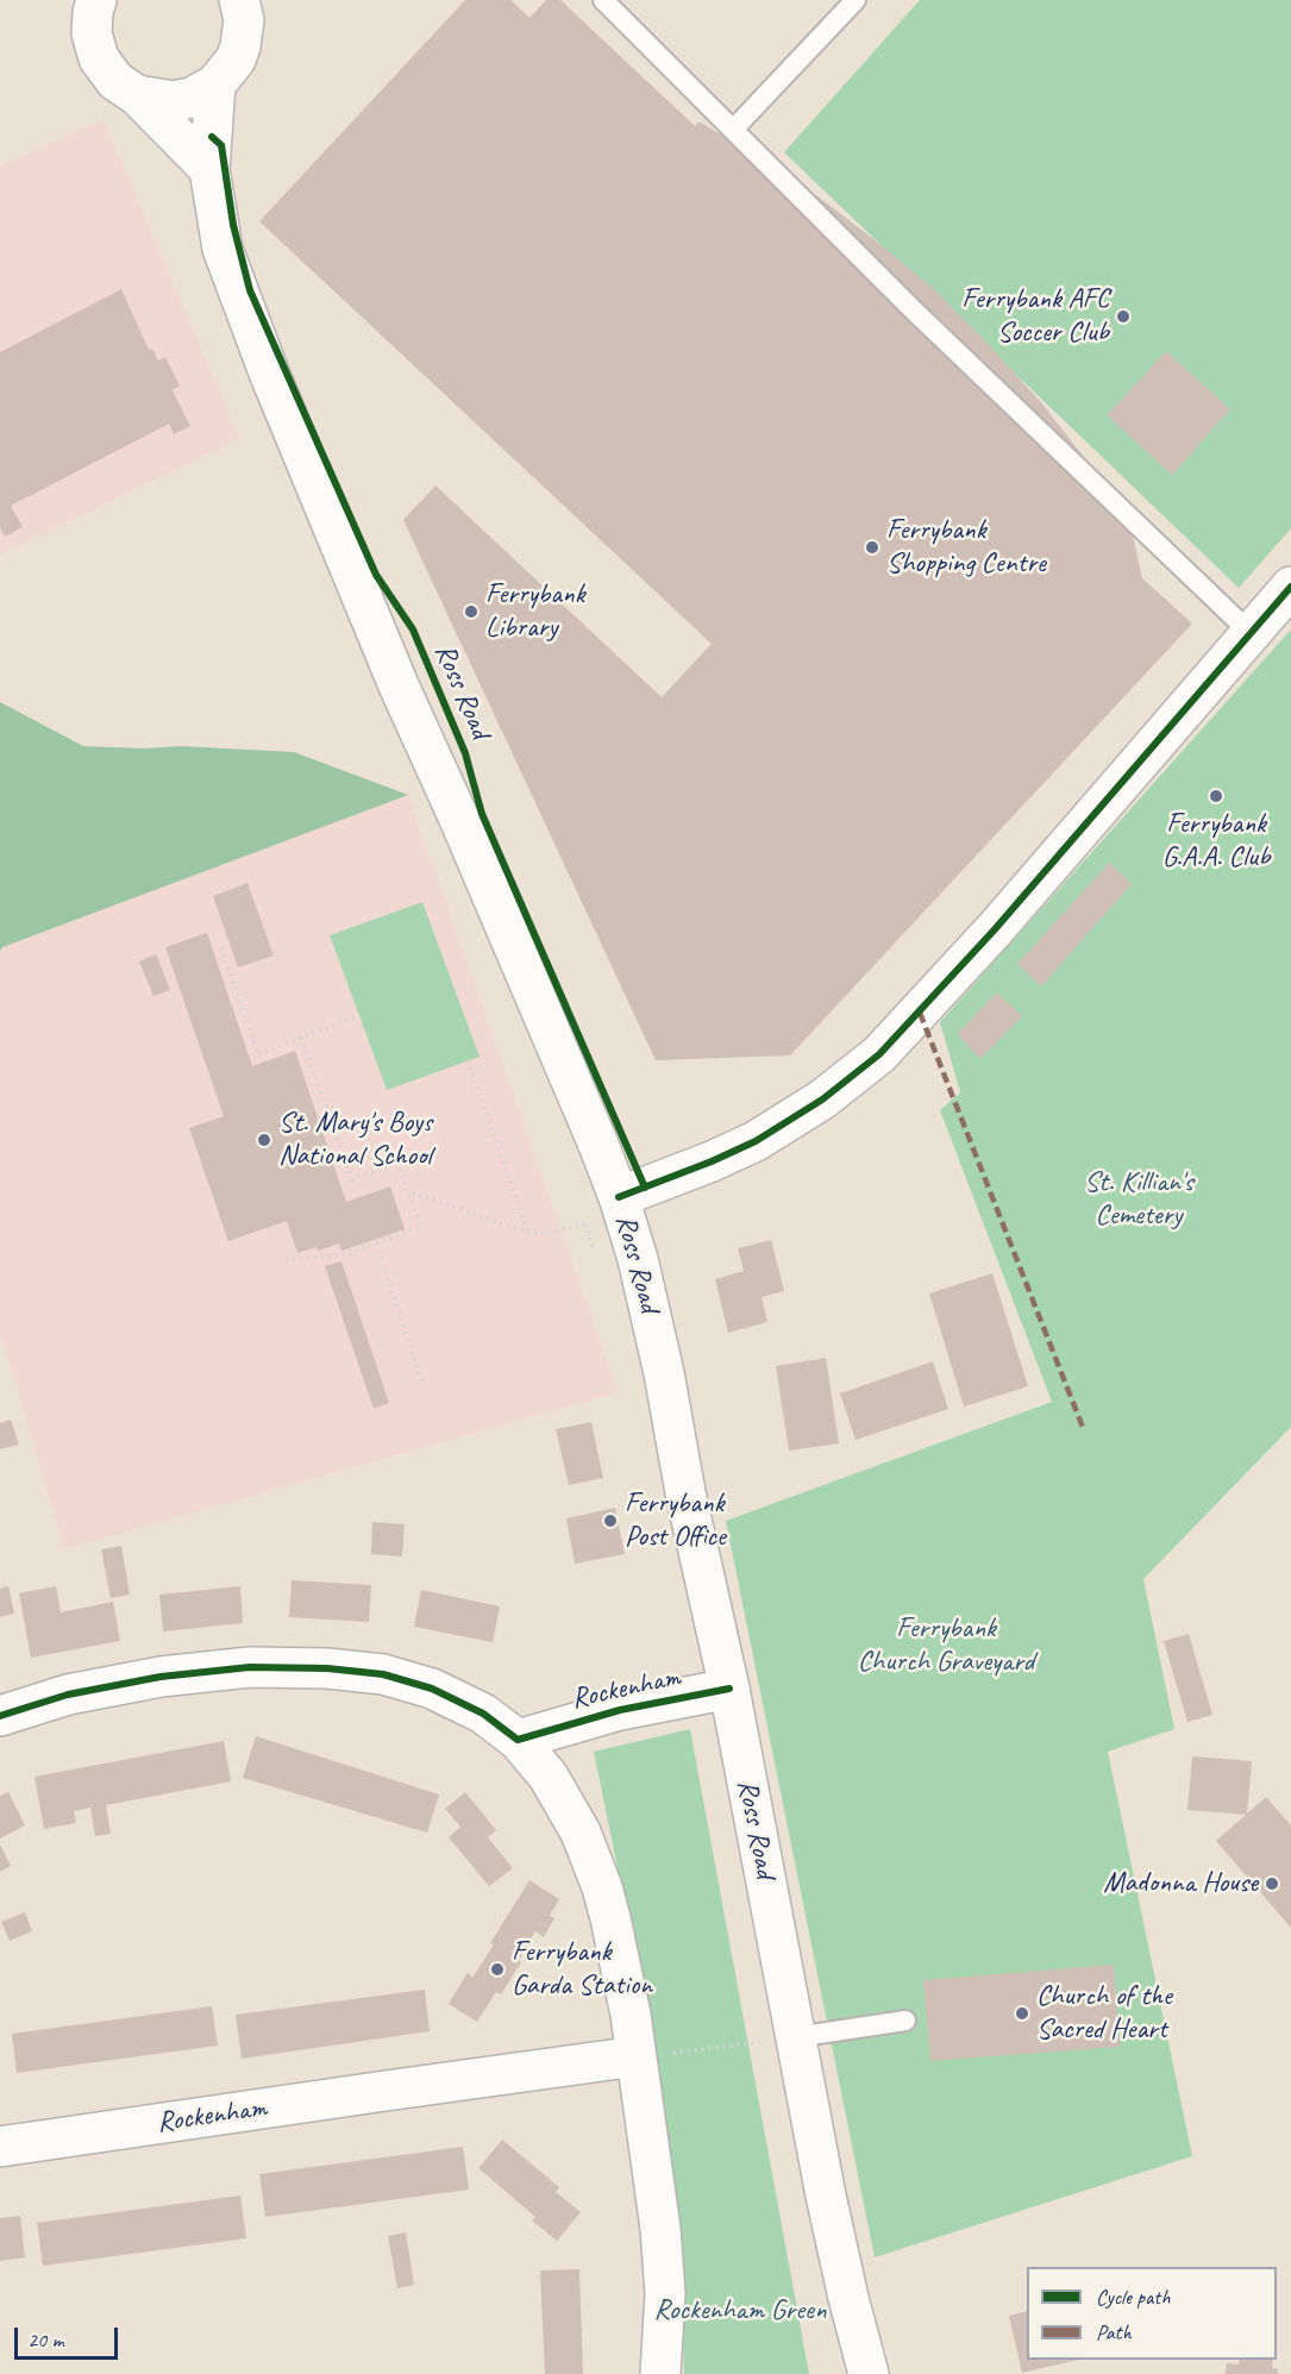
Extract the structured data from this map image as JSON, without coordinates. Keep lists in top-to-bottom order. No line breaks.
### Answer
{"streets":{"street":["Ross Road","Rockenham"]},"crossings":[["Ross Road","Rockenham"]],"parks":["St. Killian's Cemetery","Ferrybank Church Graveyard","Rockenham Green"],"places":["Ferrybank AFC Soccer Club","Ferrybank Shopping Centre","Ferrybank Library","Ferrybank G.A.A. Club","St. Mary's Boys National School","Ferrybank Post Office","Madonna House","Ferrybank Garda Station","Church of the Sacred Heart"],"legend":["Cycle path","Path"],"scale_bar":"20 m"}
